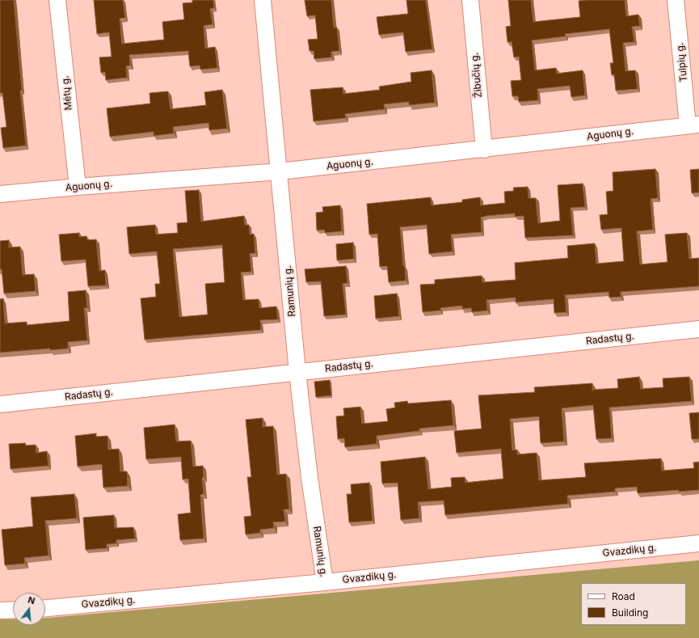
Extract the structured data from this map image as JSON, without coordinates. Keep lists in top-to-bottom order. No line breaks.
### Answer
{"streets":{"street":["Tulpių g.","Žibučių g.","Mėtų g.","Aguonų g.","Ramunių g.","Radastų g.","Gvazdikų g."]},"crossings":[["Tulpių g.","Aguonų g."],["Žibučių g.","Aguonų g."],["Mėtų g.","Aguonų g."],["Aguonų g.","Ramunių g."],["Ramunių g.","Radastų g."],["Ramunių g.","Gvazdikų g."]],"legend":["Road","Building"],"north":"top"}
